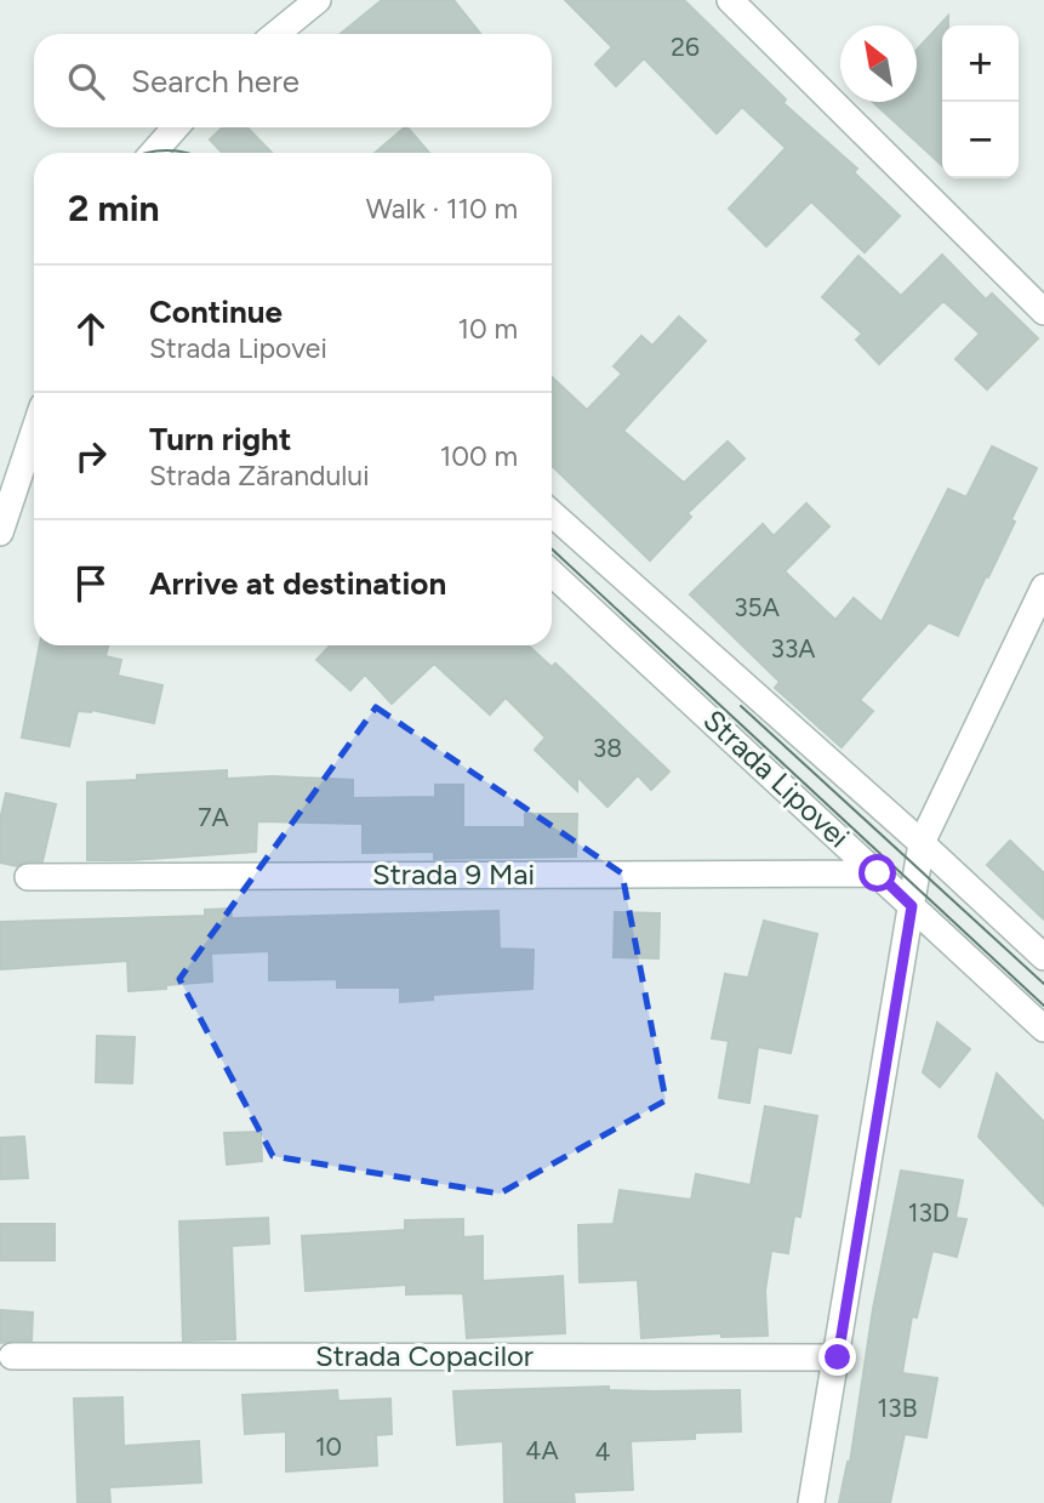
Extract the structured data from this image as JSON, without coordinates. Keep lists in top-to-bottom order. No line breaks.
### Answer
{"streets":{"street":["Strada Lipovei","Strada 9 Mai","Strada Copacilor"]},"crossings":[["Strada Lipovei","Strada 9 Mai"]],"house_numbers":["26","35A","33A","38","7A","13D","13B","10","4A","4"],"north":"top left","page":{"map_buttons":["+","−"],"search":"Search here","heading":["2 min","Walk · 110 m"],"list":[["Continue","Strada Lipovei","10 m"],["Turn right","Strada Zărandului","100 m"],"Arrive at destination"]}}
